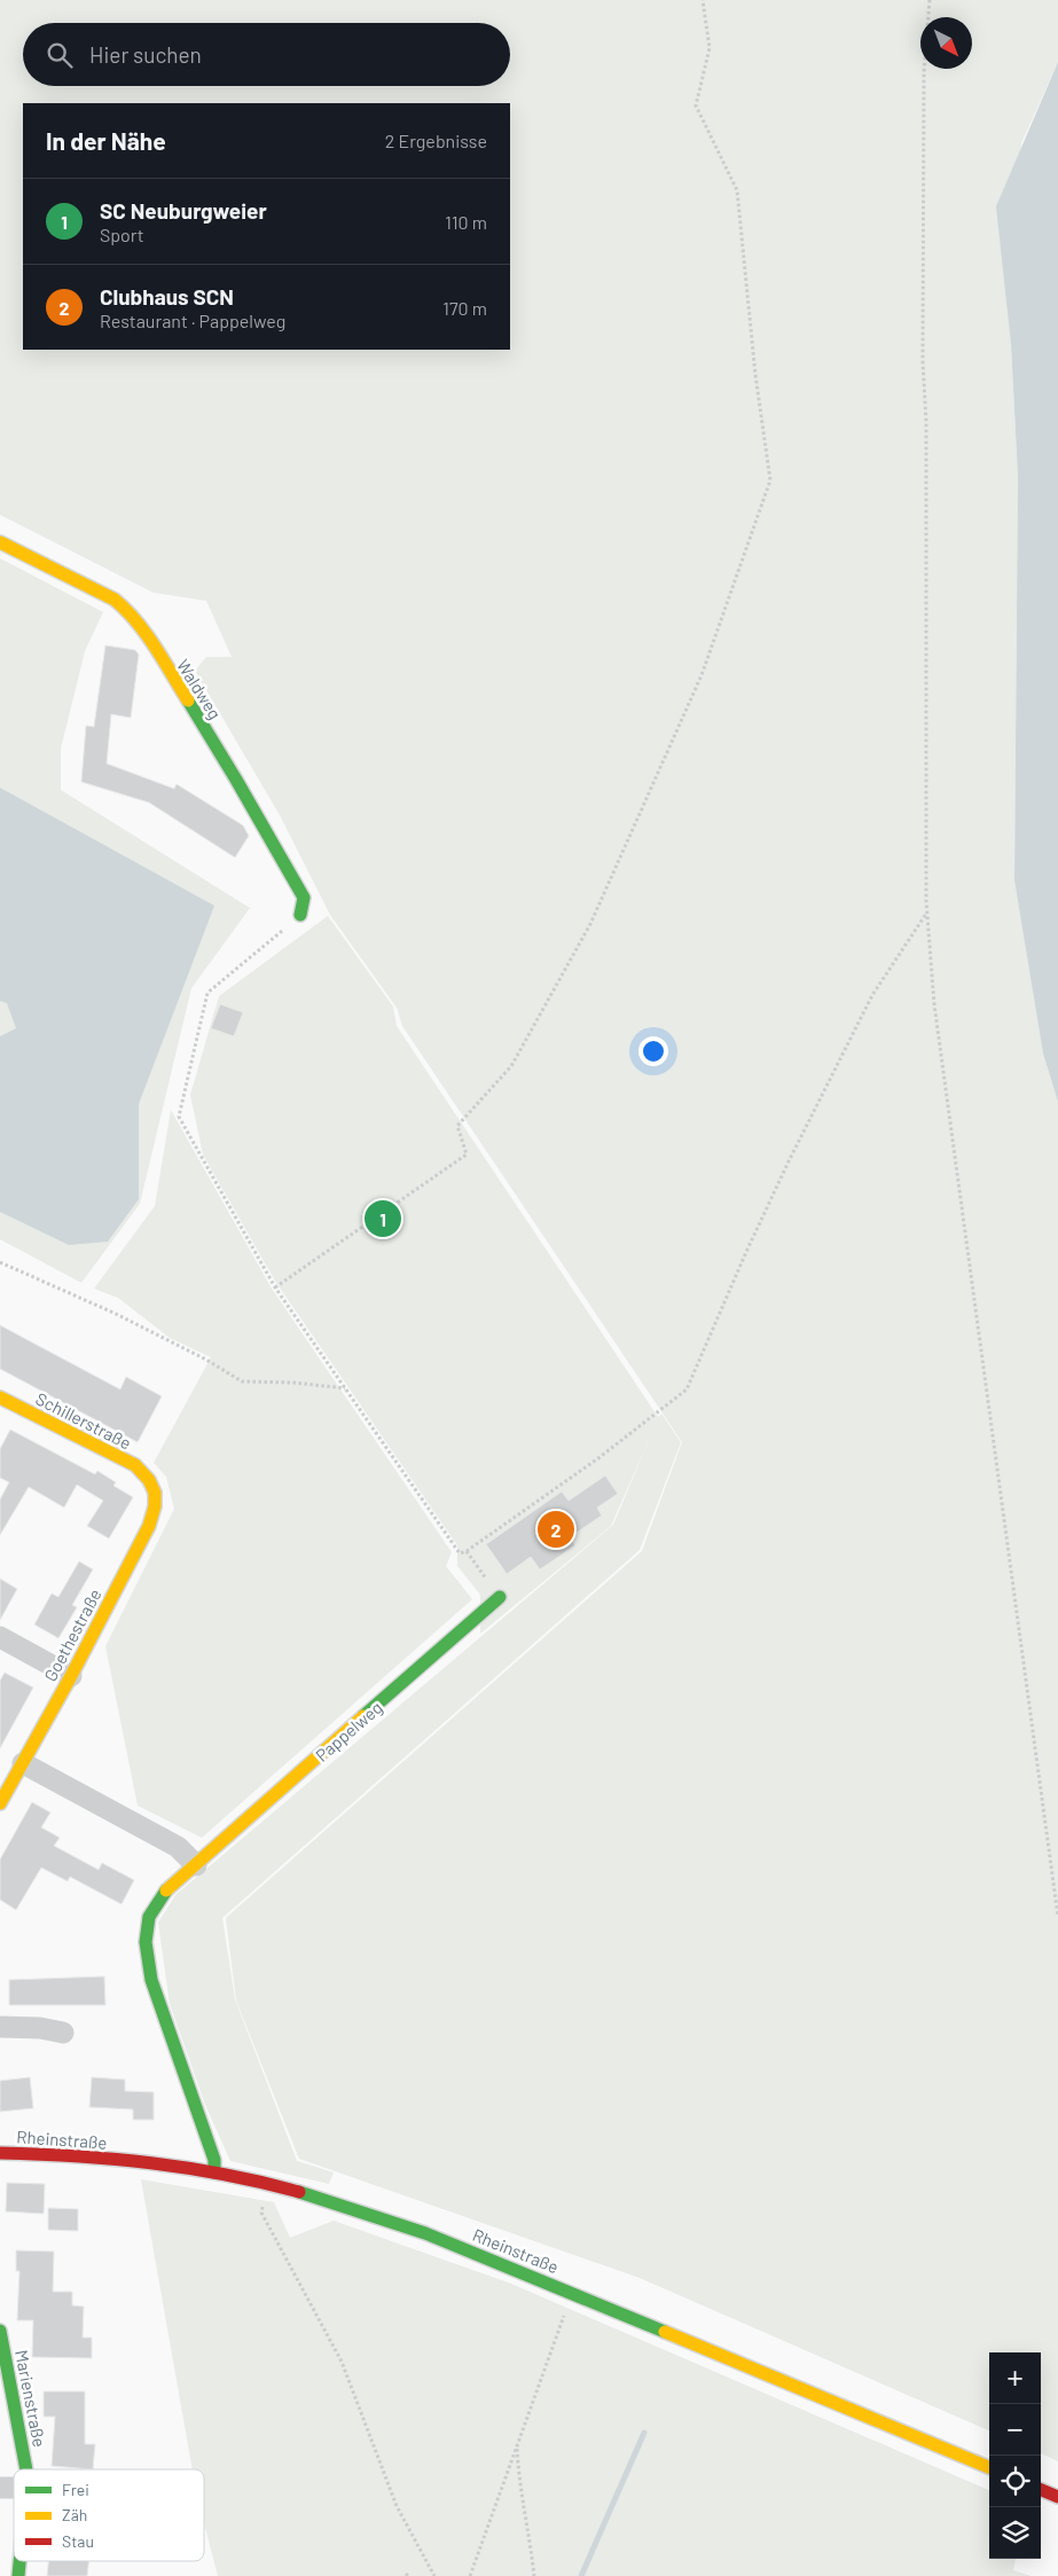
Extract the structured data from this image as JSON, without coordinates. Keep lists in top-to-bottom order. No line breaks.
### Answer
{"streets":{"street":["Waldweg","Schillerstraße","Goethestraße","Pappelweg","Rheinstraße","Marienstraße"]},"crossings":[["Schillerstraße","Goethestraße"],["Pappelweg","Rheinstraße"]],"legend":["Frei","Zäh","Stau"],"north":"bottom right","page":{"search":"Hier suchen","heading":["In der Nähe","2 Ergebnisse"],"list":[{"mark":"1","name":"SC Neuburgweier","note":"Sport","value":"110 m"},{"mark":"2","name":"Clubhaus SCN","note":"Restaurant · Pappelweg","value":"170 m"}],"pins":["1","2"],"map_buttons":["+","−"]}}
